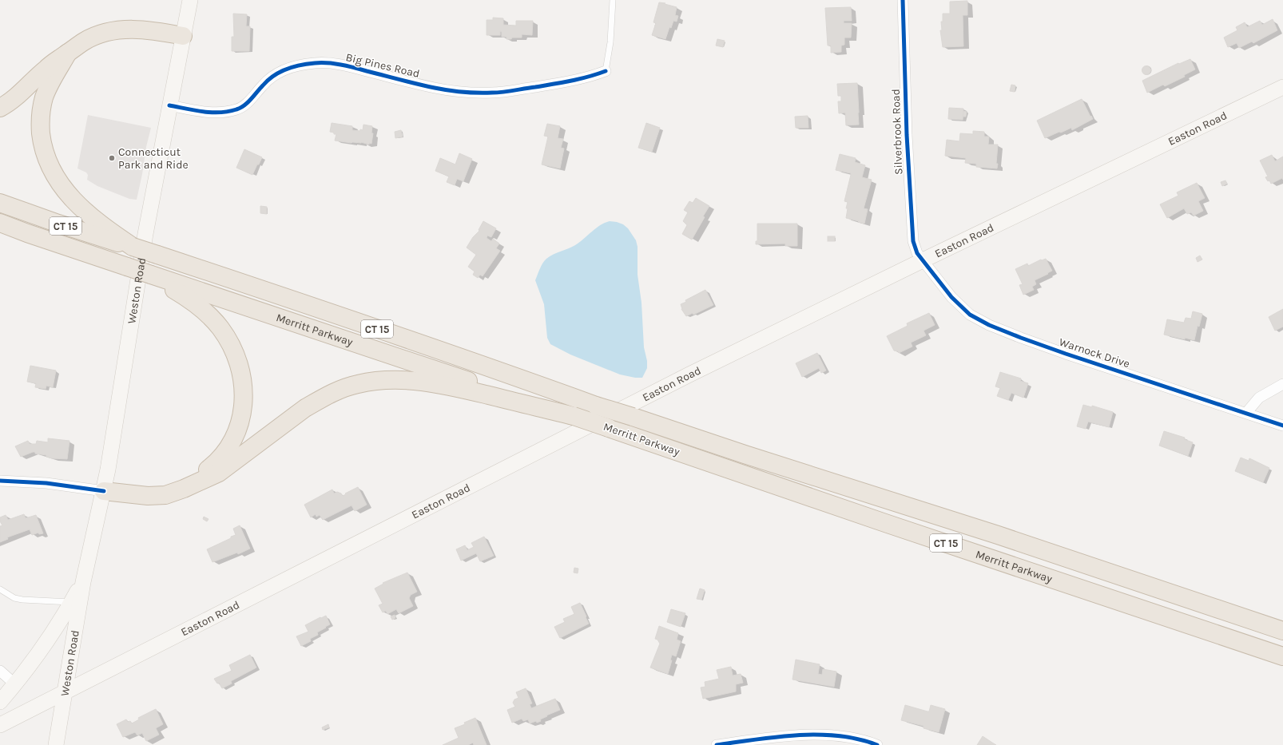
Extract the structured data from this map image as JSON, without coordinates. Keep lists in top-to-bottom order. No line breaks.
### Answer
{"streets":{"highway":["CT 15","Merritt Parkway"],"main road":["Easton Road","Weston Road"],"street":["Big Pines Road","Silverbrook Road","Warnock Drive"]},"crossings":[["Big Pines Road","Weston Road"],["Easton Road","Silverbrook Road"],["Easton Road","Weston Road"],["Easton Road","Warnock Drive"],["Silverbrook Road","Warnock Drive"]],"places":["Connecticut Park and Ride"]}
